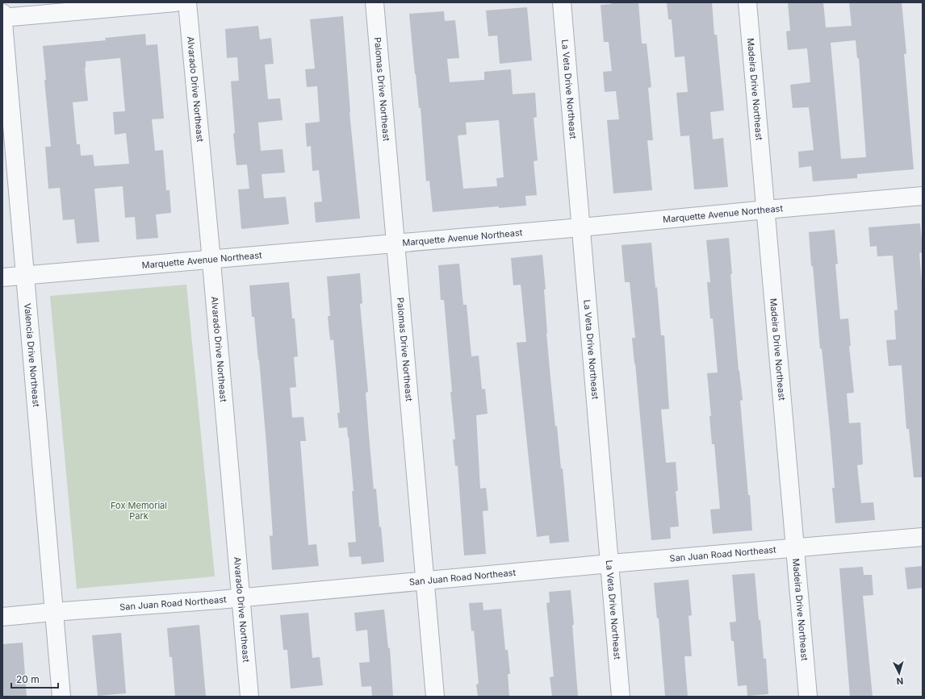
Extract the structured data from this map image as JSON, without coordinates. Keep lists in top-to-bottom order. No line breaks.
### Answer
{"streets":{"street":["Alvarado Drive Northeast","Palomas Drive Northeast","La Veta Drive Northeast","Madeira Drive Northeast","Marquette Avenue Northeast","Valencia Drive Northeast","San Juan Road Northeast"]},"crossings":[["Alvarado Drive Northeast","Marquette Avenue Northeast"],["Alvarado Drive Northeast","San Juan Road Northeast"],["Palomas Drive Northeast","Marquette Avenue Northeast"],["Palomas Drive Northeast","San Juan Road Northeast"],["La Veta Drive Northeast","Marquette Avenue Northeast"],["La Veta Drive Northeast","San Juan Road Northeast"],["Madeira Drive Northeast","Marquette Avenue Northeast"],["Madeira Drive Northeast","San Juan Road Northeast"],["Marquette Avenue Northeast","Valencia Drive Northeast"],["Valencia Drive Northeast","San Juan Road Northeast"]],"parks":["Fox Memorial Park"],"scale_bar":"20 m","north":"bottom"}
